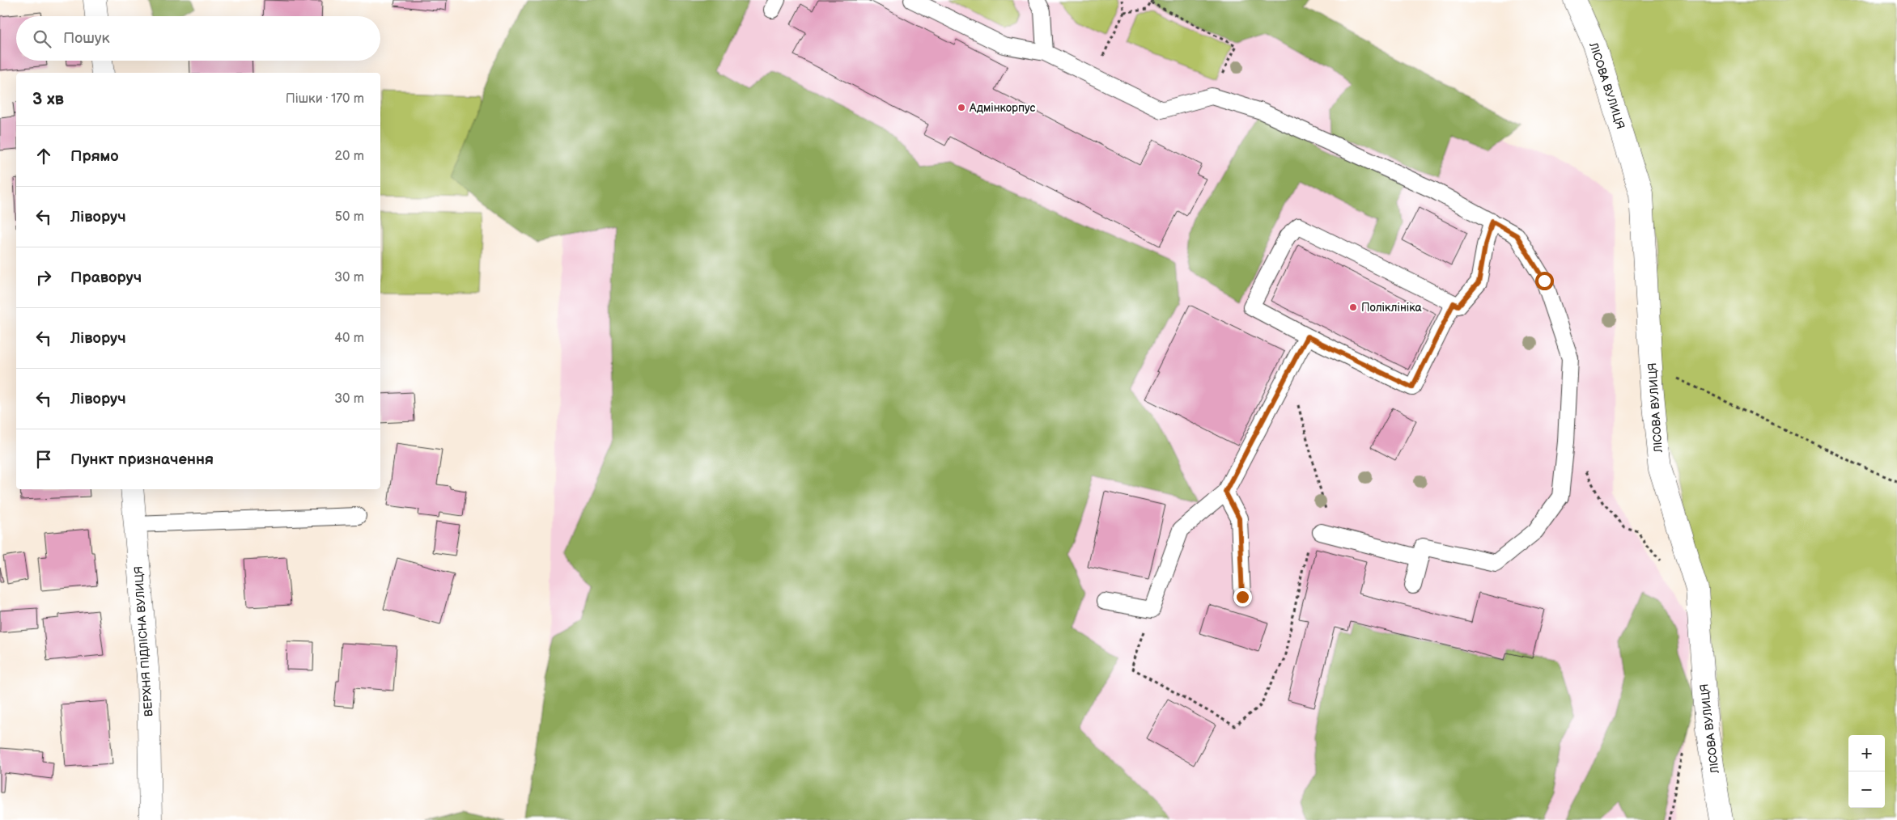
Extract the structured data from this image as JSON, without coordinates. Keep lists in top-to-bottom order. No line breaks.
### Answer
{"streets":{"street":["ЛІСОВА ВУЛИЦЯ","ВЕРХНЯ ПІДЛІСНА ВУЛИЦЯ"]},"places":["Адмінкорпус","Поліклініка"],"page":{"search":"Пошук","heading":["3 хв","Пішки · 170 m"],"list":[["Прямо","20 m"],["Ліворуч","50 m"],["Праворуч","30 m"],["Ліворуч","40 m"],["Ліворуч","30 m"],"Пункт призначення"],"map_buttons":["+","−"]}}
